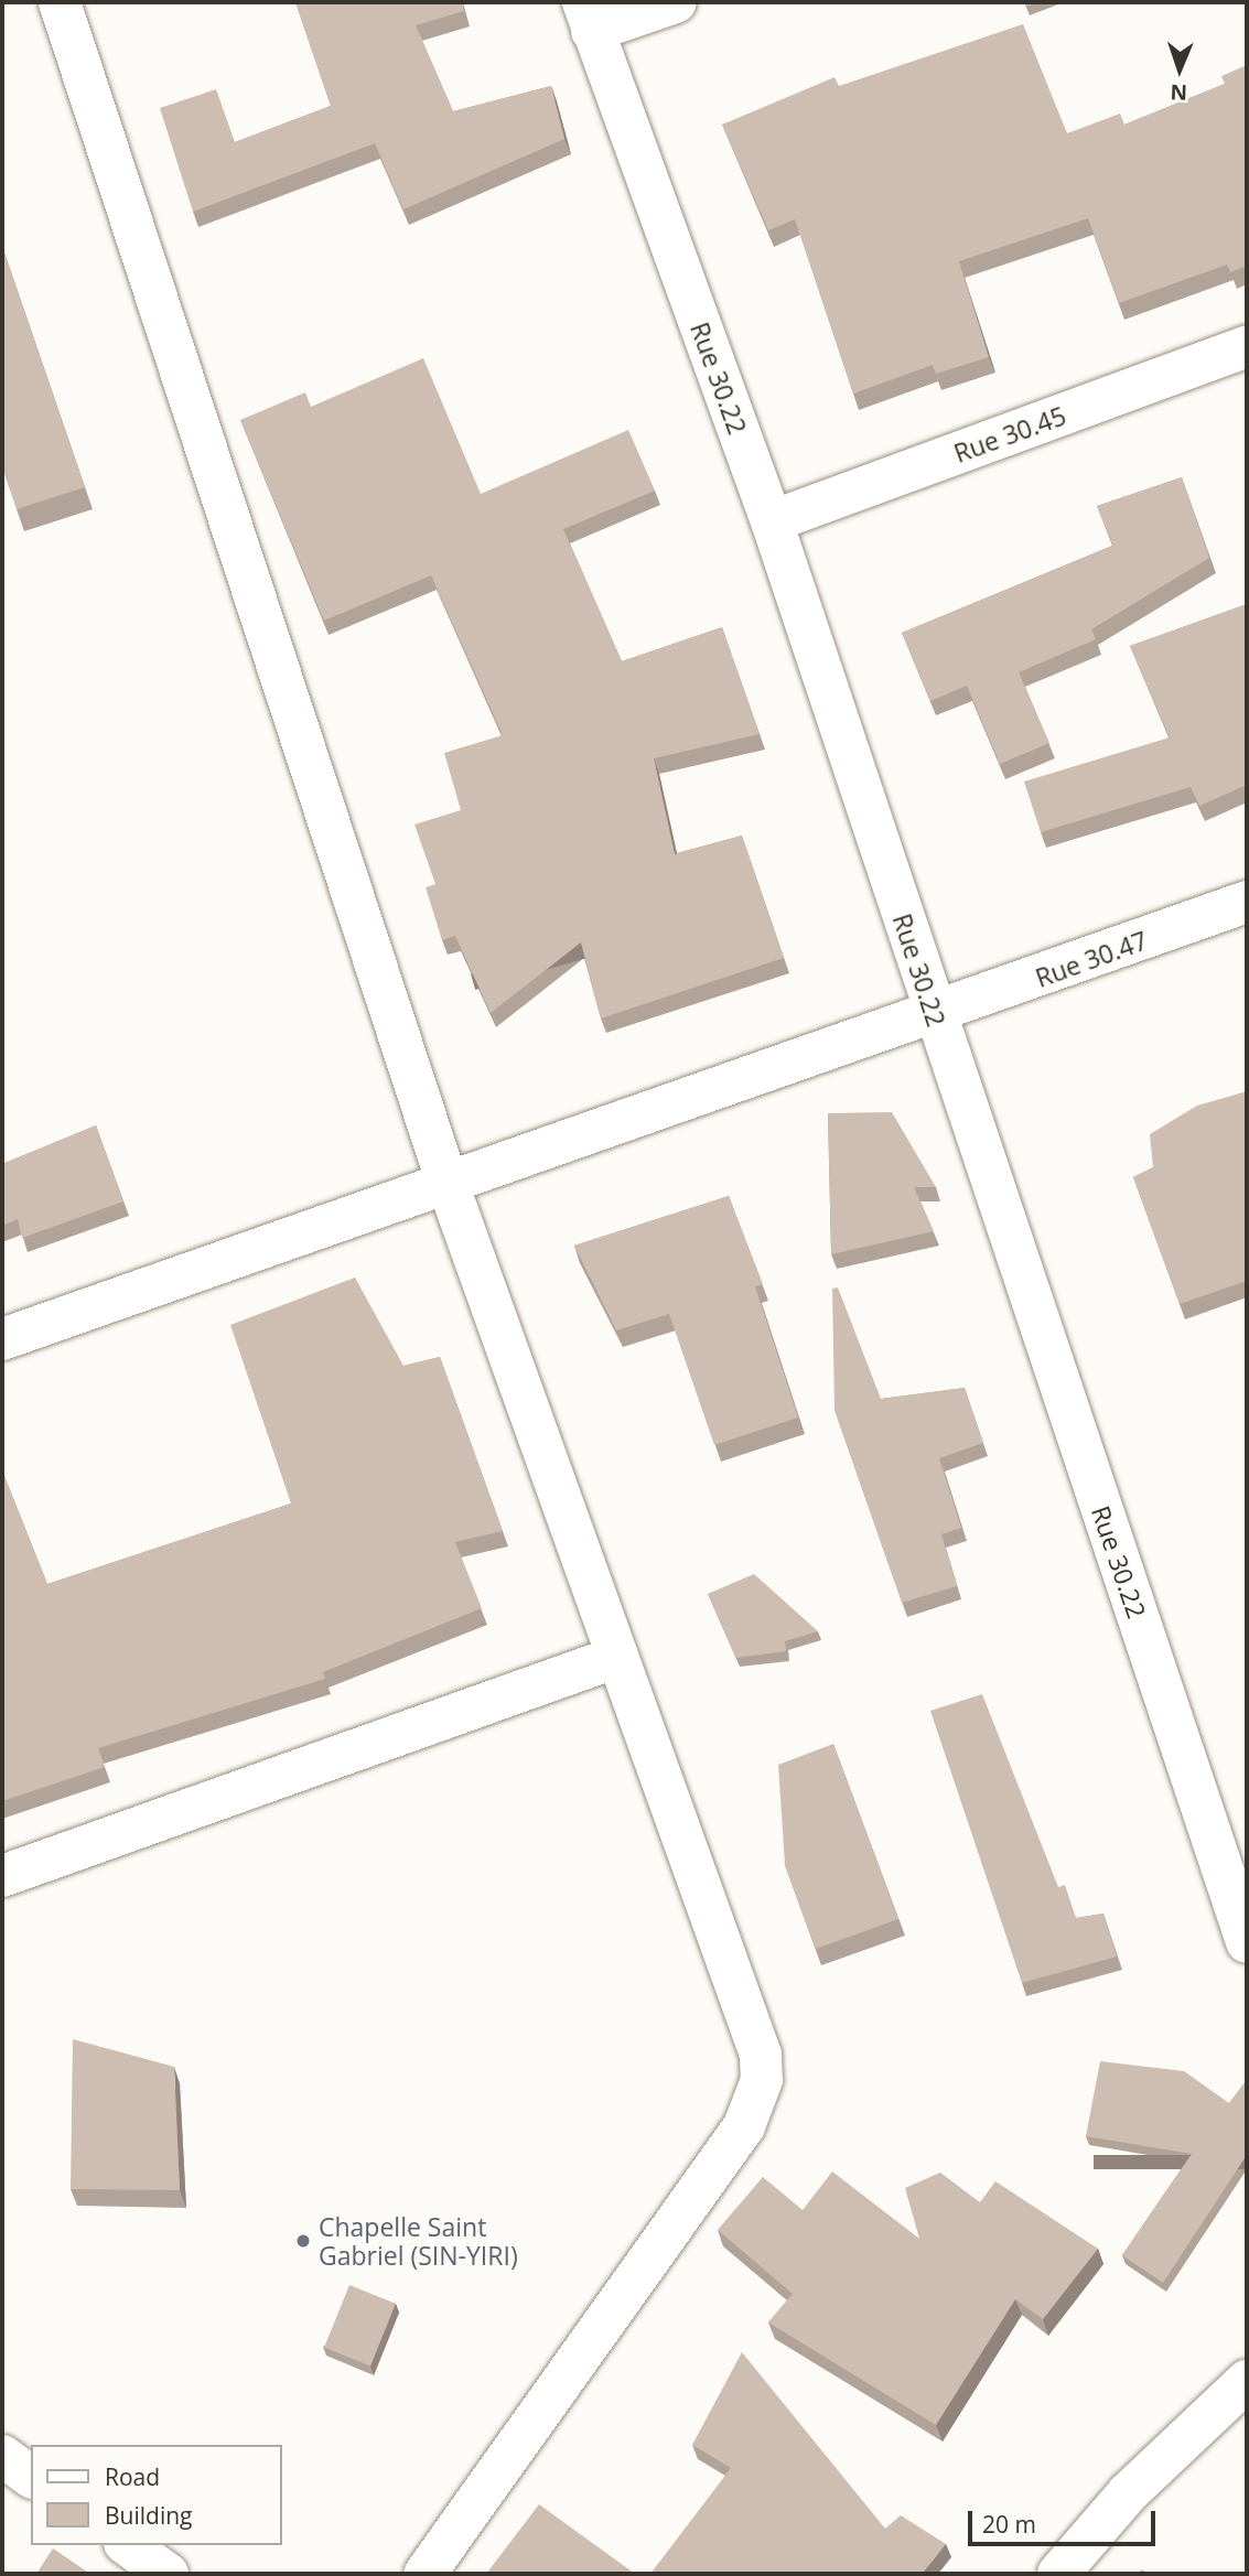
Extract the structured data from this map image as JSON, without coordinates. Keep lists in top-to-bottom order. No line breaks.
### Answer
{"streets":{"street":["Rue 30.22","Rue 30.45","Rue 30.47"]},"crossings":[["Rue 30.22","Rue 30.45"],["Rue 30.22","Rue 30.47"]],"places":["Chapelle Saint Gabriel (SIN-YIRI)"],"legend":["Road","Building"],"scale_bar":"20 m","north":"bottom"}
